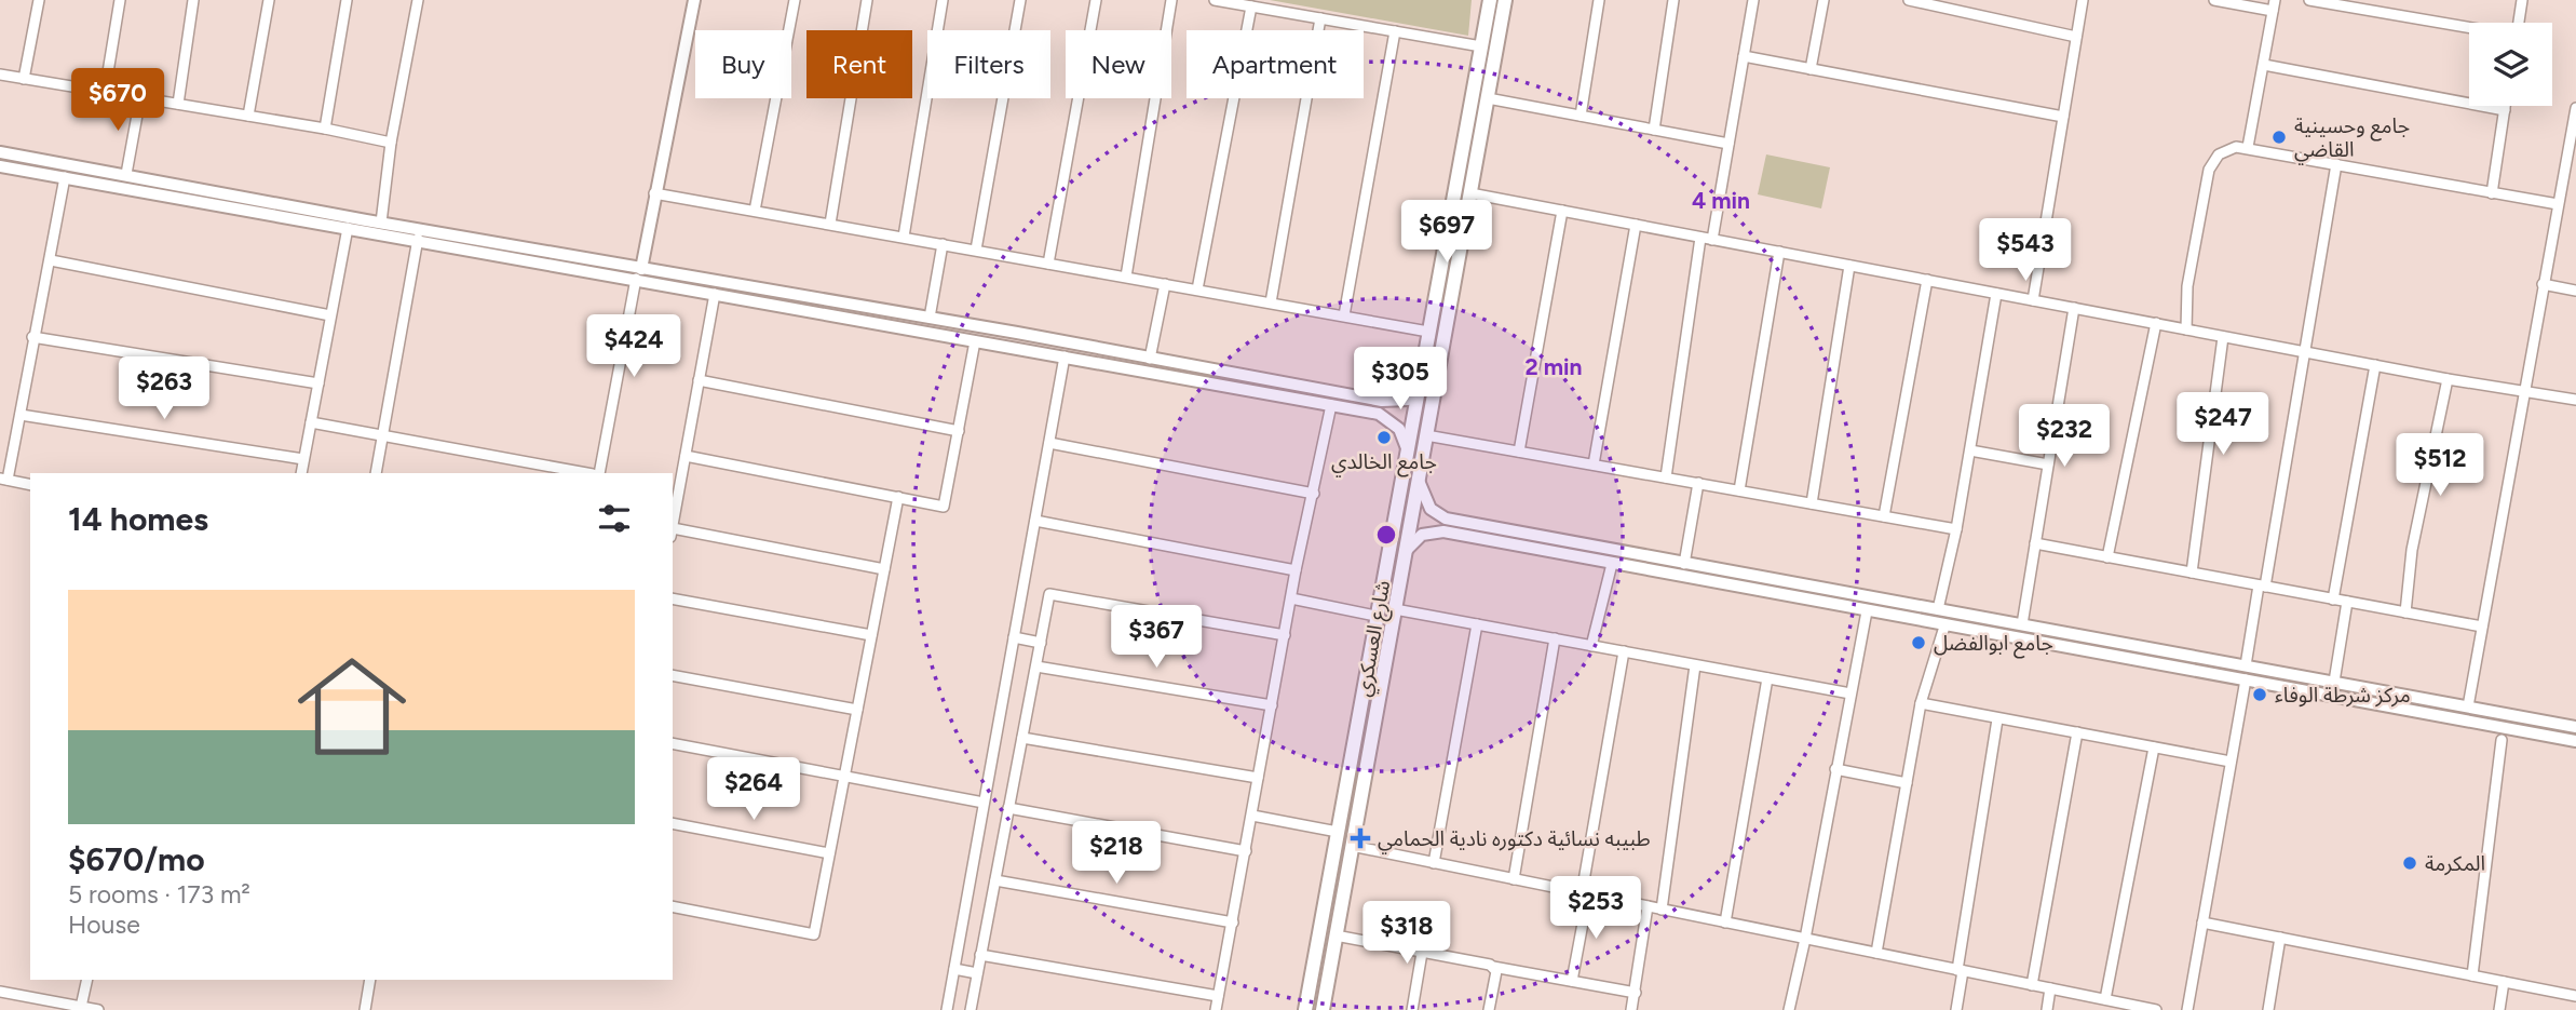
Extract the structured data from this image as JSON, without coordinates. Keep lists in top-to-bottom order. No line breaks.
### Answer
{"streets":{"main road":["شارع العسكري"]},"places":{"other":["جامع وحسينية القاضي","جامع الخالدي","جامع ابوالفضل","مركز شرطة الوفاء","المكرمة"],"health":["طبيبه نسائية دكتوره نادية الحمامي"]},"page":{"chip":["Buy","Rent","Filters","New","Apartment"],"price":["$670","$697","$543","$424","$305","$263","$247","$232","$512","$367","$264","$218","$253","$318"],"heading":"14 homes","list":[{"name":"$670/mo","note":"5 rooms · 173 m² · House"}]},"rings":["4 min","2 min"]}
